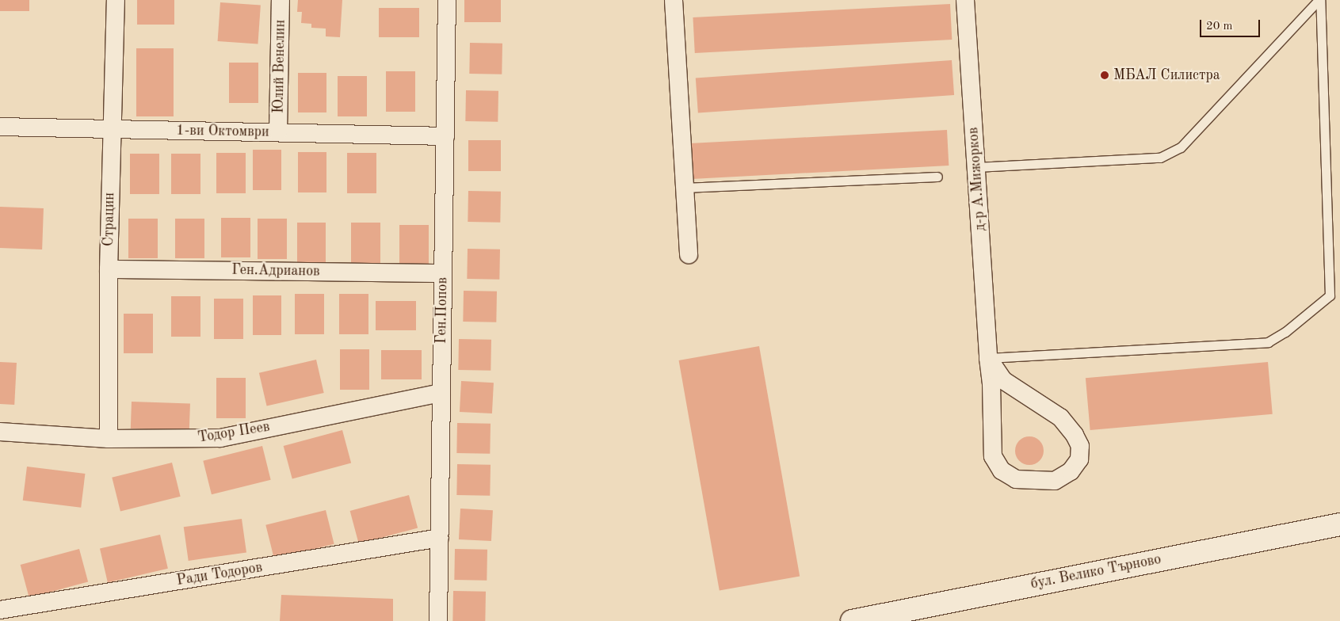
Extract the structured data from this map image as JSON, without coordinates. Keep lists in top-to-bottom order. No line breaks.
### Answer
{"streets":{"main road":["бул. Велико Търново"],"street":["Юлий Венелин","1-ви Октомври","д-р А.Мижорков","Страцин","Ген.Адрианов","Ген.Попов","Тодор Пеев","Ради Тодоров"]},"crossings":[["Юлий Венелин","1-ви Октомври"],["1-ви Октомври","Страцин"],["1-ви Октомври","Ген.Попов"],["Страцин","Ген.Адрианов"],["Страцин","Тодор Пеев"],["Ген.Адрианов","Ген.Попов"],["Ген.Попов","Тодор Пеев"],["Ген.Попов","Ради Тодоров"]],"places":["МБАЛ Силистра"],"scale_bar":"20 m"}
